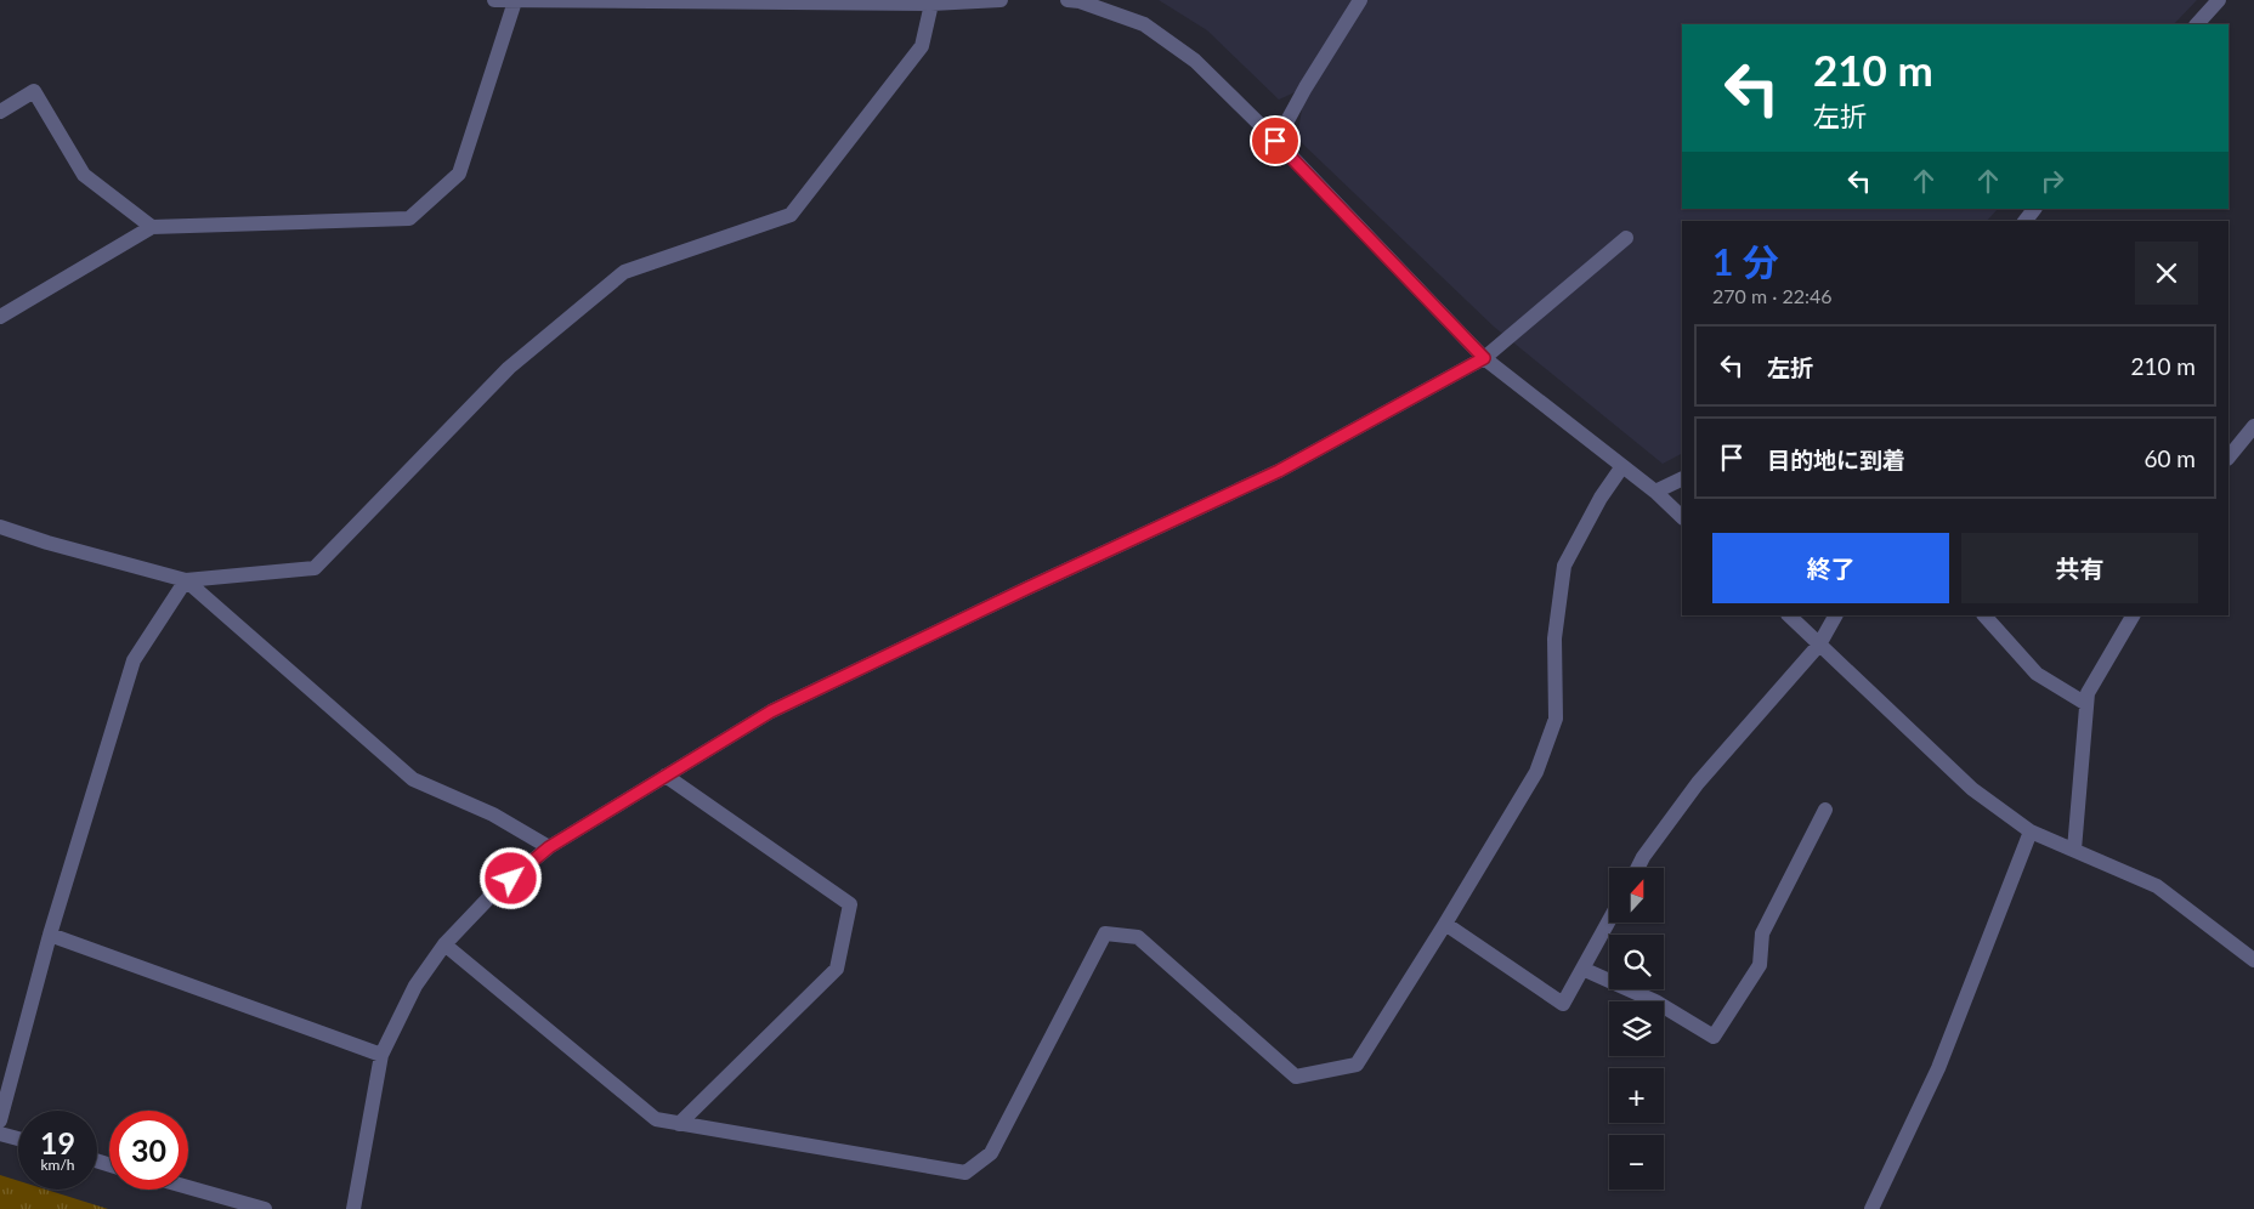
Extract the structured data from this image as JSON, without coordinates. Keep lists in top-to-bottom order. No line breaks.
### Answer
{"north":"top","page":{"turn":["210 m","左折"],"heading":["1 分","270 m · 22:46"],"list":[{"name":"左折","value":"210 m"},{"name":"目的地に到着","value":"60 m"}],"buttons":["終了","共有"],"map_buttons":["+","−"],"speed":"19 km/h","limit":"30"}}
